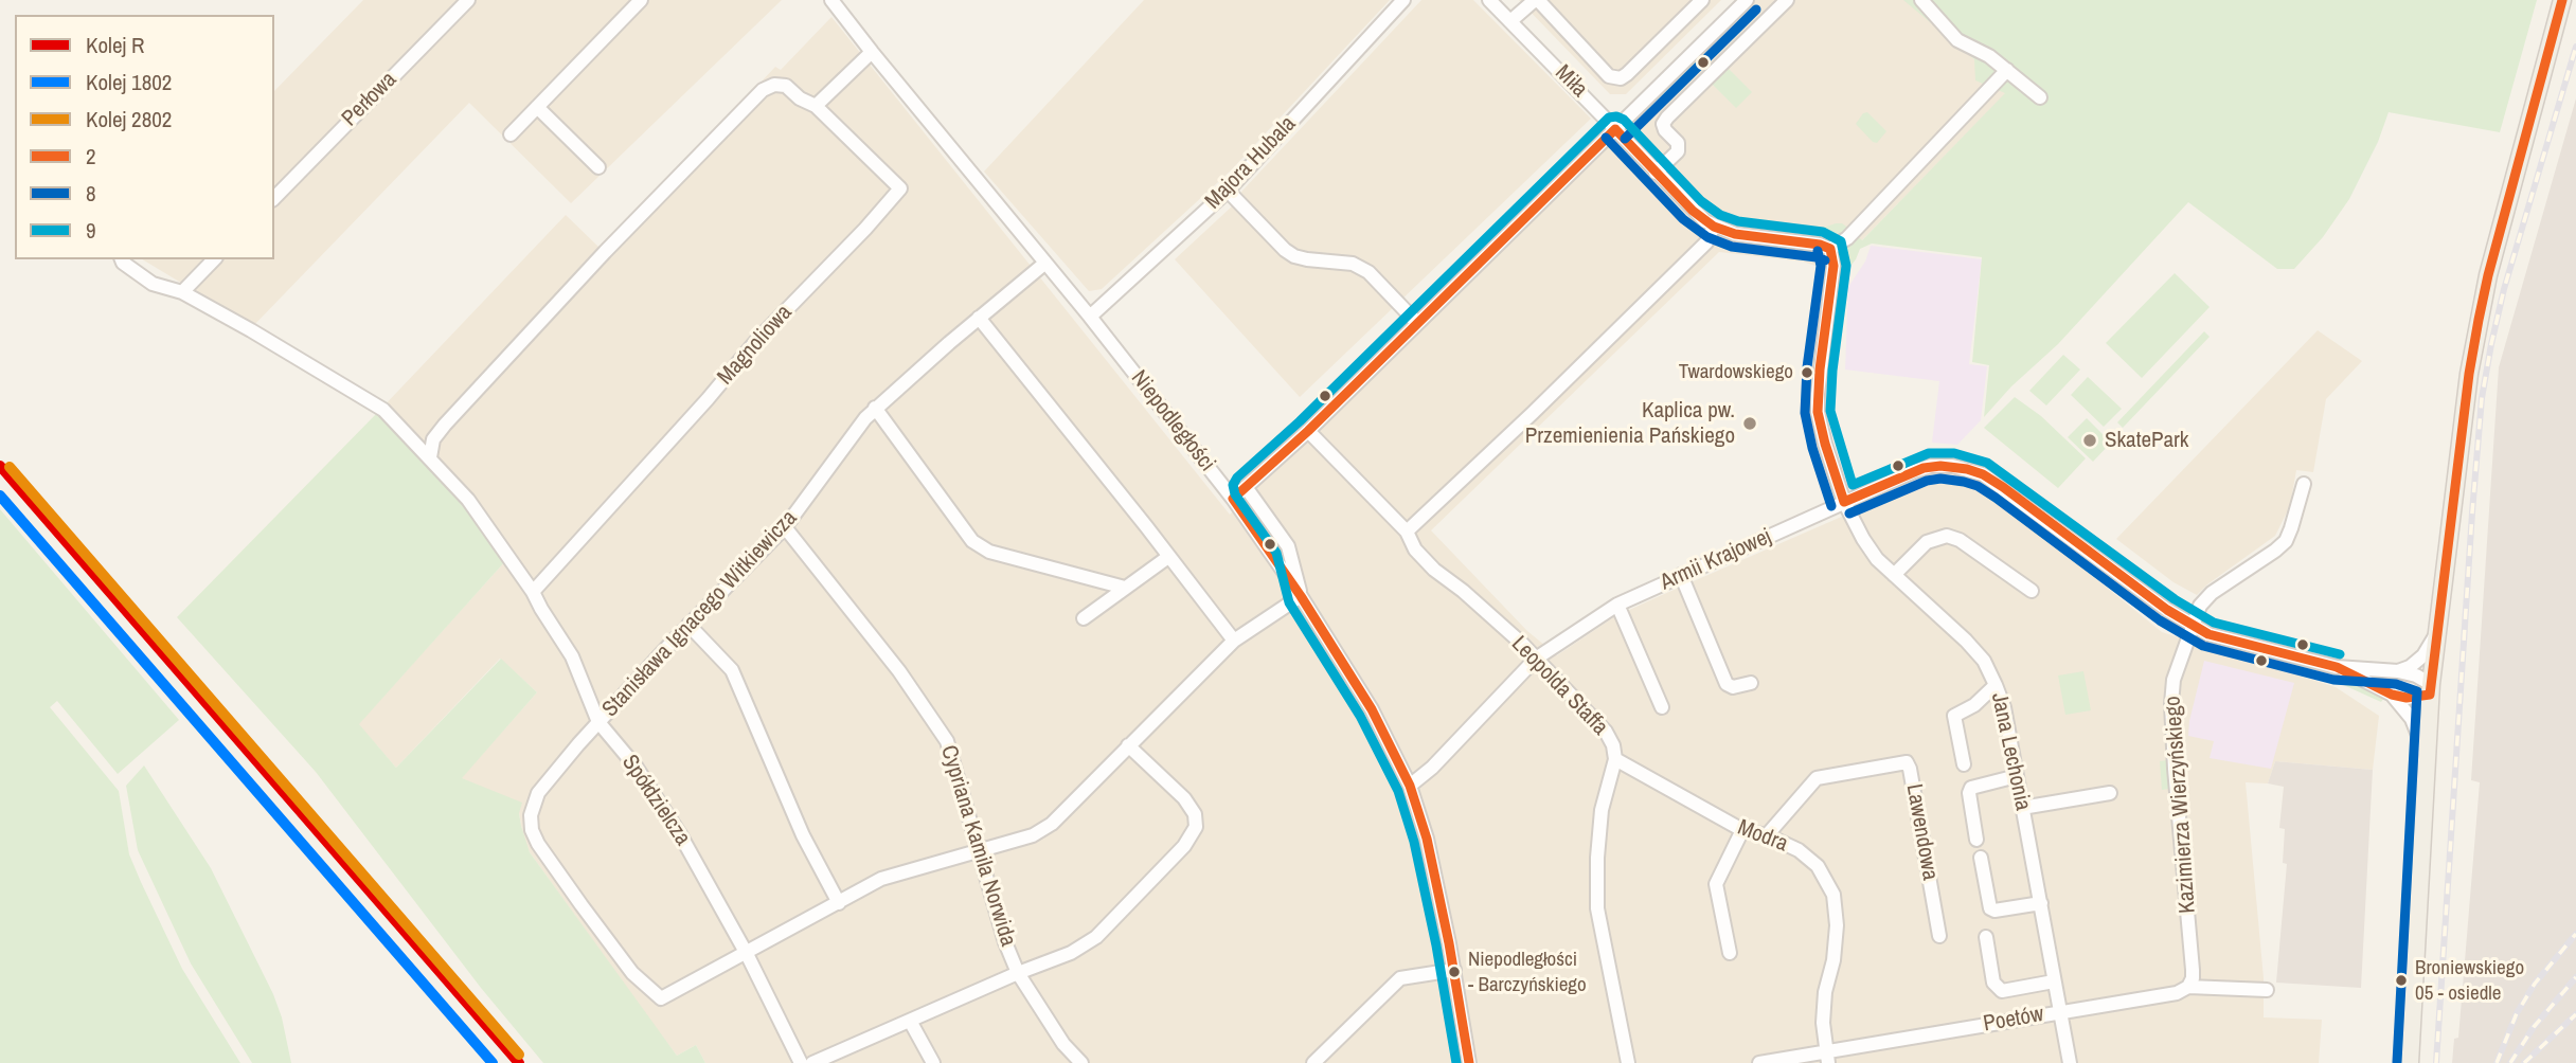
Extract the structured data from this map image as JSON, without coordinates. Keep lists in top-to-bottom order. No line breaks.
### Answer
{"streets":{"street":["Miła","Perłowa","Majora Hubala","Magnoliowa","Niepodległości","Armii Krajowej","Stanisława Ignacego Witkiewicza","Leopolda Staffa","Jana Lechonia","Spółdzielcza","Kazimierza Wierzyńskiego","Lawendowa","Modra","Cypriana Kamila Norwida","Poetów"]},"crossings":[["Majora Hubala","Niepodległości"],["Magnoliowa","Spółdzielcza"],["Niepodległości","Armii Krajowej"],["Niepodległości","Stanisława Ignacego Witkiewicza"],["Armii Krajowej","Leopolda Staffa"],["Armii Krajowej","Jana Lechonia"],["Armii Krajowej","Kazimierza Wierzyńskiego"],["Stanisława Ignacego Witkiewicza","Spółdzielcza"],["Stanisława Ignacego Witkiewicza","Cypriana Kamila Norwida"],["Leopolda Staffa","Modra"],["Jana Lechonia","Poetów"],["Kazimierza Wierzyńskiego","Poetów"],["Lawendowa","Modra"],["Modra","Poetów"]],"places":["Twardowskiego","Kaplica pw. Przemienienia Pańskiego","SkatePark","Niepodległości - Barczyńskiego","Broniewskiego 05 - osiedle"],"lines":["transit line 2","transit line 8","transit line 9","rail line R","rail line 2802","rail line 1802"],"legend":["Kolej R","Kolej 1802","Kolej 2802","2","8","9"]}
